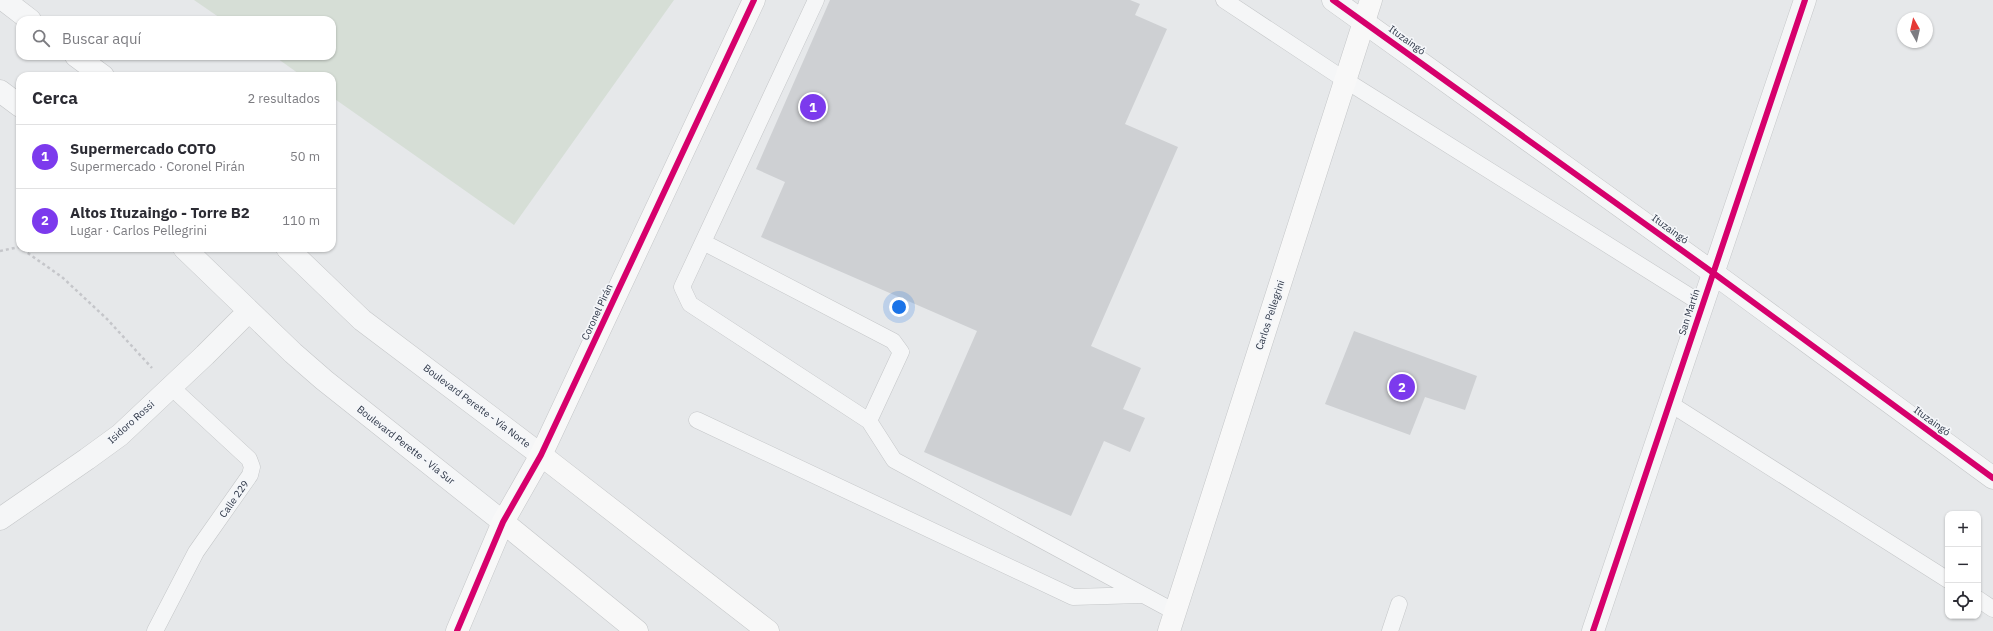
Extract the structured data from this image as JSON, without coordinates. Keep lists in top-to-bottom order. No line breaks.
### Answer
{"streets":{"street":["Ituzaingó","Coronel Pirán","San Martín","Carlos Pellegrini","Boulevard Perette - Vía Norte","Isidoro Rossi","Boulevard Perette - Vía Sur"],"lane":["Calle 229"]},"crossings":[["Ituzaingó","San Martín"],["Ituzaingó","Carlos Pellegrini"],["Coronel Pirán","Boulevard Perette - Vía Norte"],["Coronel Pirán","Boulevard Perette - Vía Sur"],["Isidoro Rossi","Boulevard Perette - Vía Sur"],["Isidoro Rossi","Calle 229"]],"north":"top","page":{"search":"Buscar aquí","heading":["Cerca","2 resultados"],"pins":["1","2"],"list":[{"mark":"1","name":"Supermercado COTO","note":"Supermercado · Coronel Pirán","value":"50 m"},{"mark":"2","name":"Altos Ituzaingo - Torre B2","note":"Lugar · Carlos Pellegrini","value":"110 m"}],"map_buttons":["+","−"]}}
